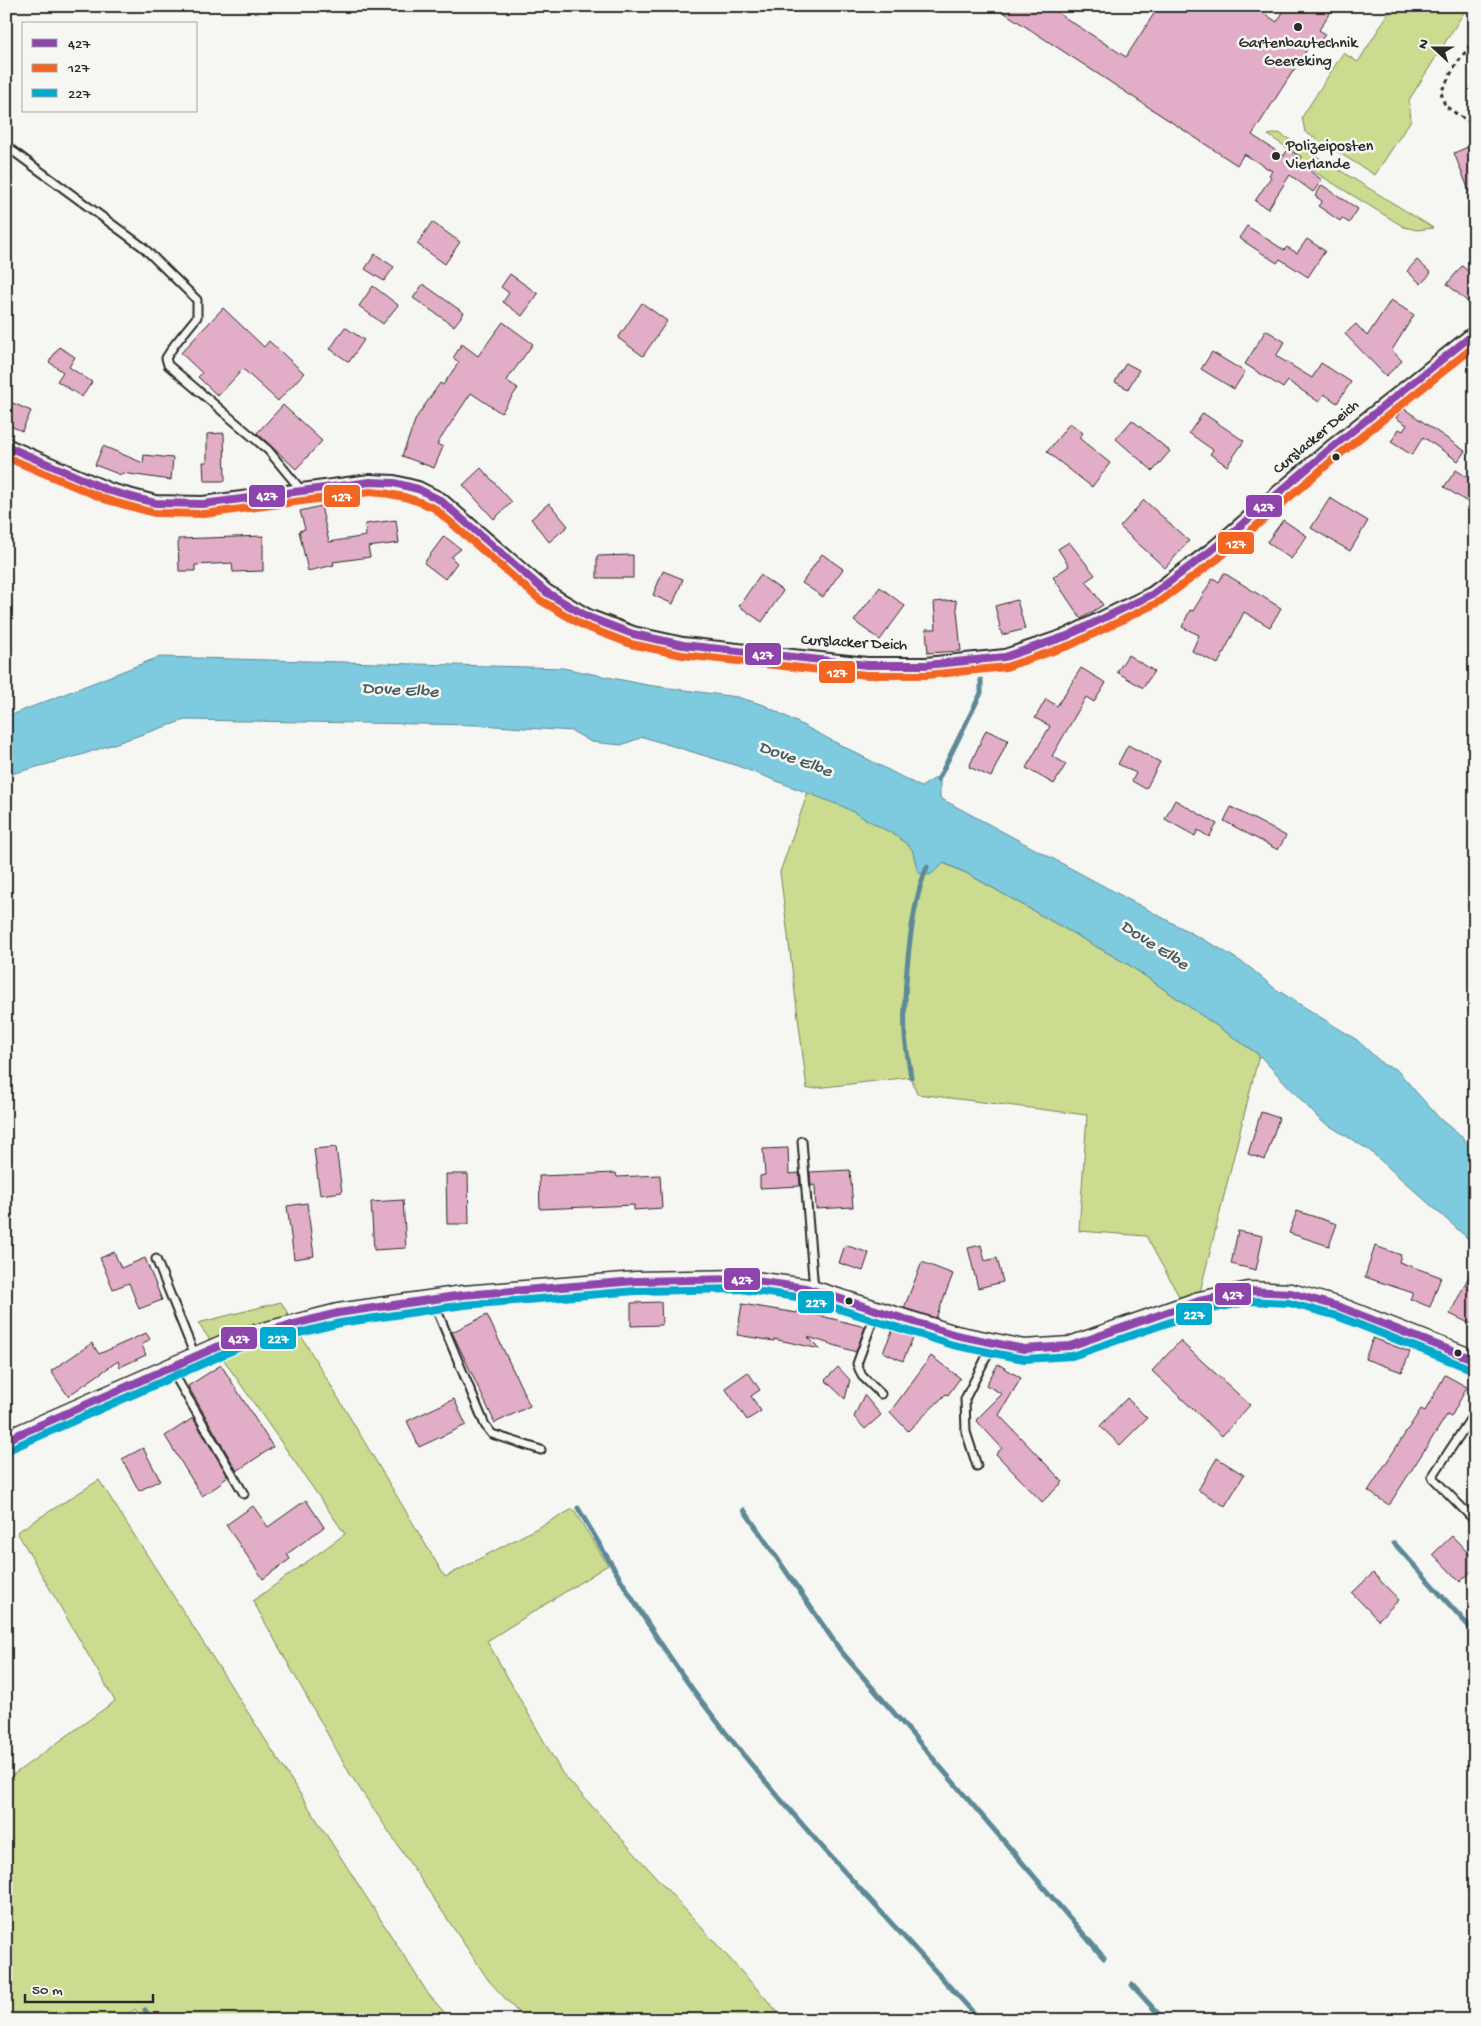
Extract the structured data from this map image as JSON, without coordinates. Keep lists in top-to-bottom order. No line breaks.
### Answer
{"streets":{"street":["Curslacker Deich"]},"water":["Dove Elbe"],"places":["Gartenbautechnik Geereking","Polizeiposten Vierlande"],"lines":["transit line 427","transit line 127","transit line 227"],"legend":["427","127","227"],"scale_bar":"50 m","north":"left"}
